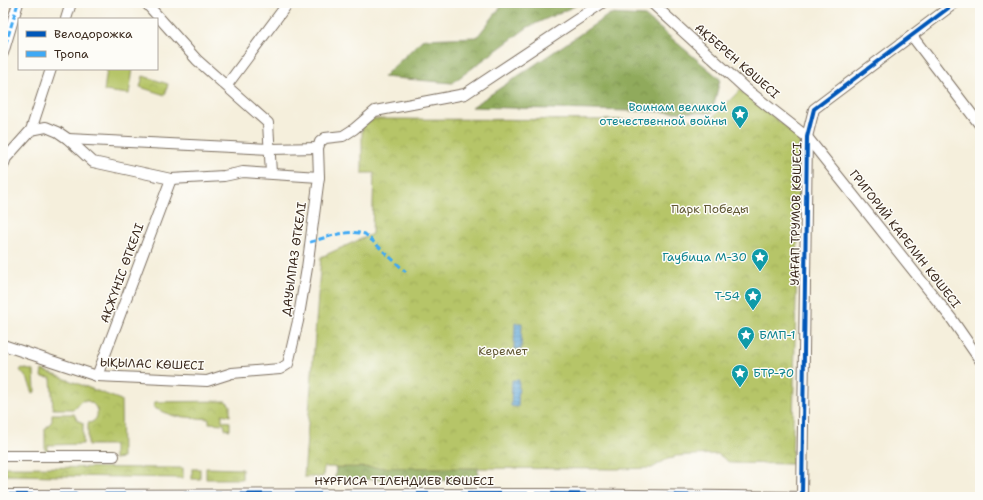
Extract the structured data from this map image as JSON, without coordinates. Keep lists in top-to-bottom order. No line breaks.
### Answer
{"streets":{"street":["АҚБЕРЕН КӨШЕСІ","УАҒАП ТРУМОВ КӨШЕСІ","ГРИГОРИЙ КАРЕЛИН КӨШЕСІ","ДАУЫЛПАЗ ӨТКЕЛІ","АҚЖҮНІС ӨТКЕЛІ","ЫҚЫЛАС КӨШЕСІ","НҰРҒИСА ТІЛЕНДИЕВ КӨШЕСІ"]},"crossings":[["АҚБЕРЕН КӨШЕСІ","УАҒАП ТРУМОВ КӨШЕСІ"],["АҚБЕРЕН КӨШЕСІ","ГРИГОРИЙ КАРЕЛИН КӨШЕСІ"],["УАҒАП ТРУМОВ КӨШЕСІ","ГРИГОРИЙ КАРЕЛИН КӨШЕСІ"],["УАҒАП ТРУМОВ КӨШЕСІ","НҰРҒИСА ТІЛЕНДИЕВ КӨШЕСІ"],["ДАУЫЛПАЗ ӨТКЕЛІ","ЫҚЫЛАС КӨШЕСІ"],["АҚЖҮНІС ӨТКЕЛІ","ЫҚЫЛАС КӨШЕСІ"]],"parks":["Парк Победы","Керемет"],"places":{"place":["Воинам великой отечественной войны","Гаубица М-30","Т-54","БМП-1","БТР-70"]},"legend":["Велодорожка","Тропа"]}
